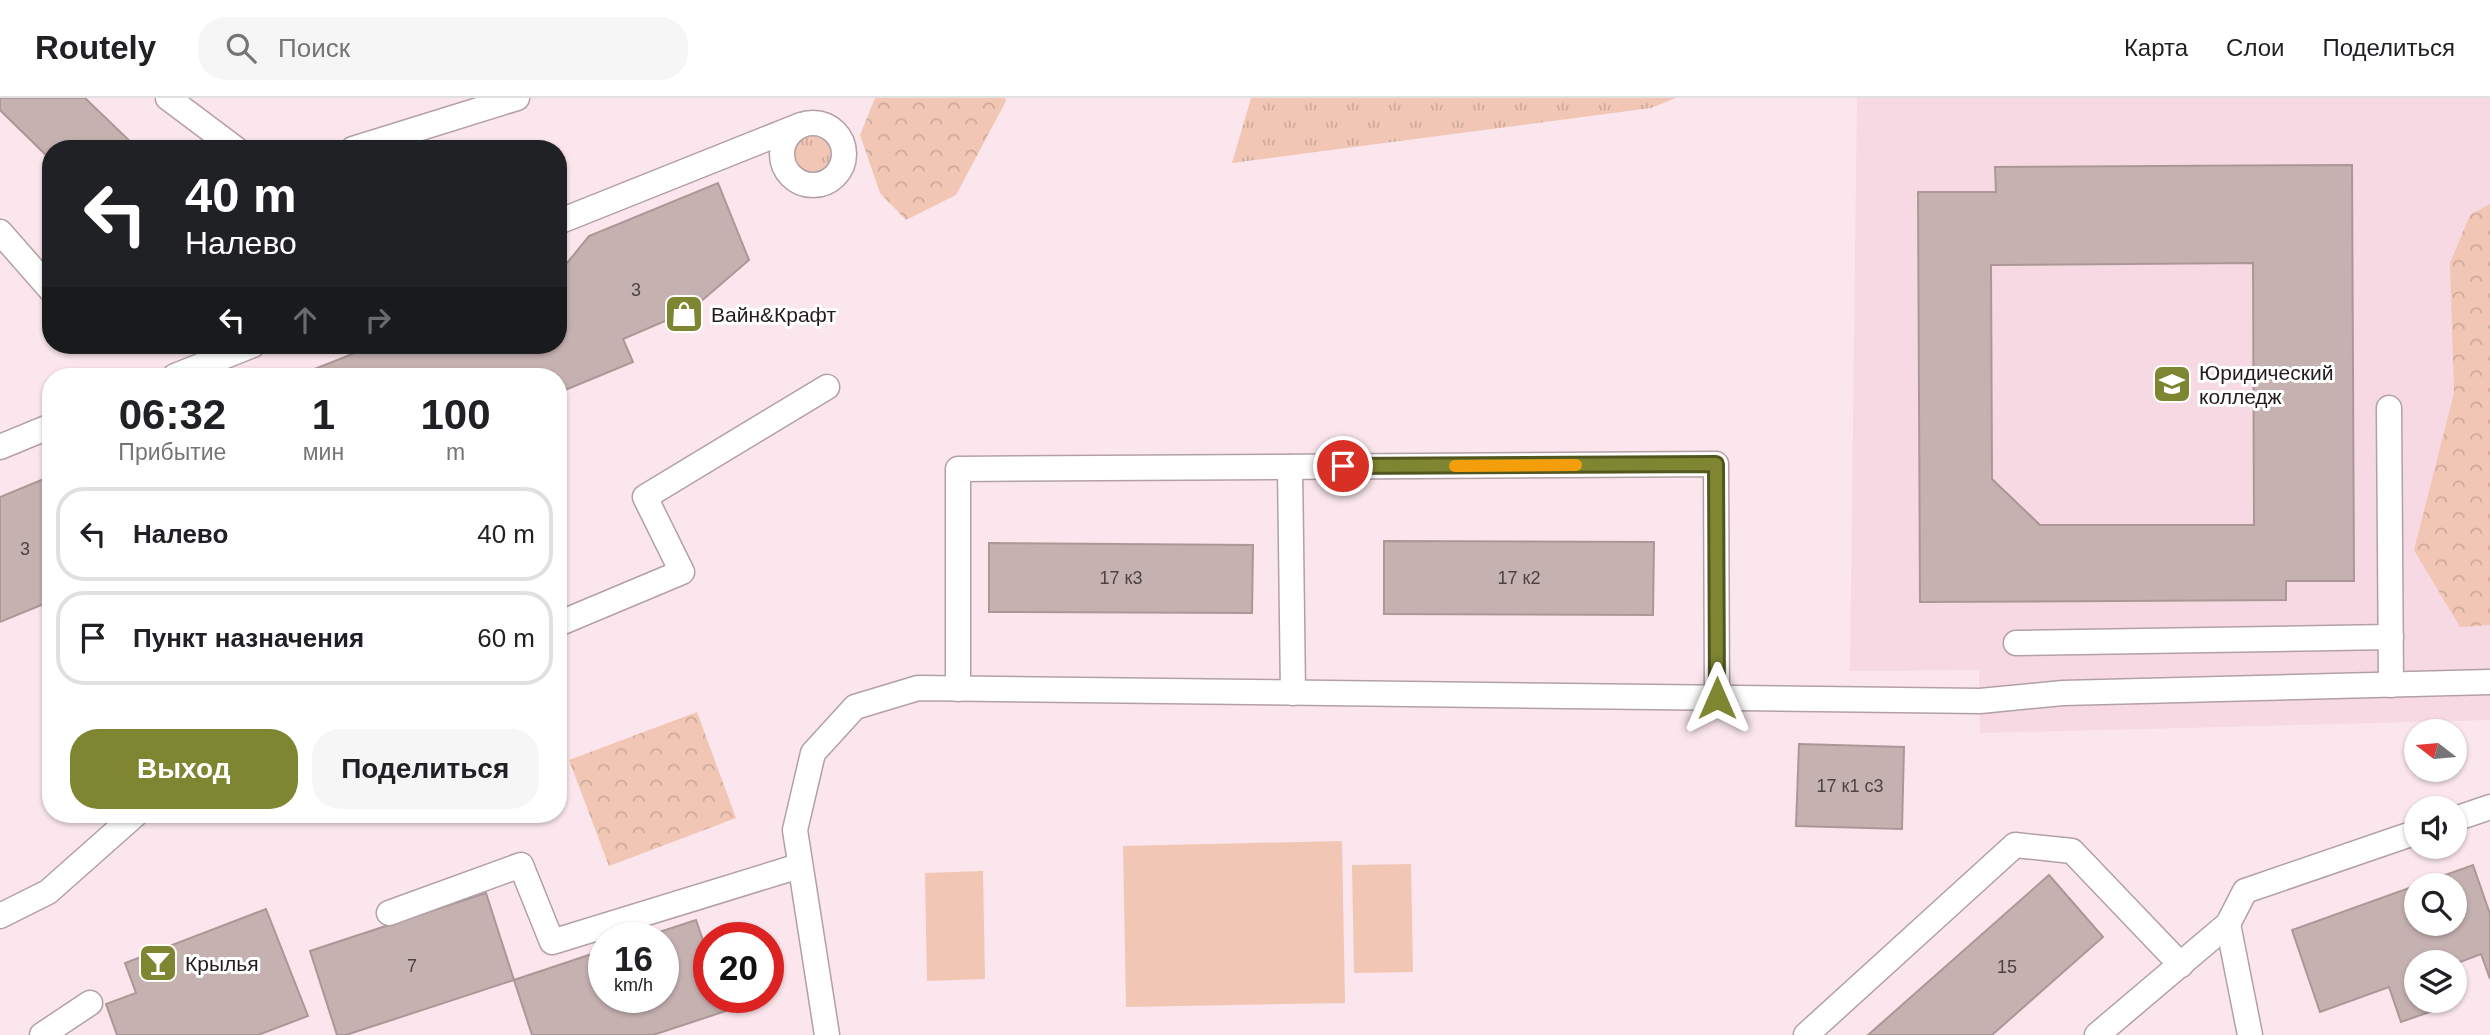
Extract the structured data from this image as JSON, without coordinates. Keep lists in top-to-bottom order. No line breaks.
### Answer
{"places":{"shop":["Вайн&Крафт"],"school or university":["Юридический колледж"],"bar":["Крылья"]},"house_numbers":["3","3","17 к3","17 к2","17 к1 с3","7","15"],"north":"left","page":{"header":"Routely","search":"Поиск","nav":["Карта","Слои","Поделиться"],"turn":["40 m","Налево"],"eta":["06:32","Прибытие","1","мин","100","m"],"list":[{"name":"Налево","value":"40 m"},{"name":"Пункт назначения","value":"60 m"}],"buttons":["Выход","Поделиться"],"speed":"16 km/h","limit":"20"}}
